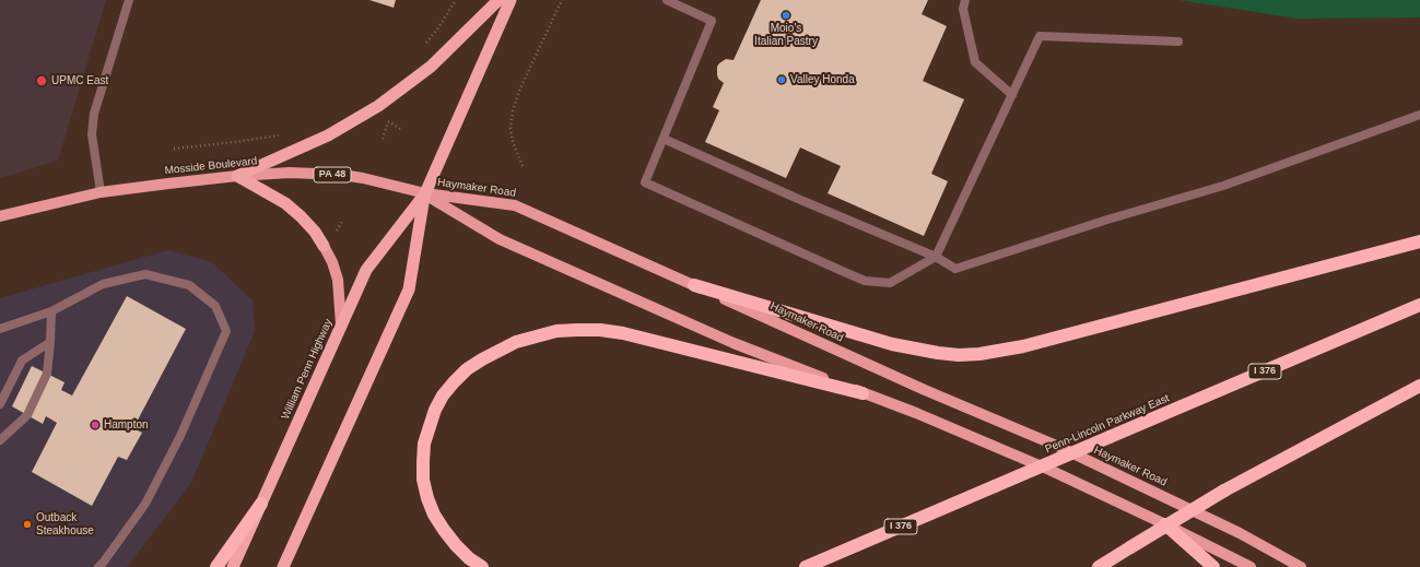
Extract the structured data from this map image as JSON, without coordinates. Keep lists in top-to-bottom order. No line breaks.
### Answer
{"streets":{"highway":["William Penn Highway","I 376","Penn-Lincoln Parkway East"],"main road":["Mosside Boulevard","PA 48","Haymaker Road"]},"crossings":[["Mosside Boulevard","Haymaker Road"],["Mosside Boulevard","William Penn Highway"],["Haymaker Road","William Penn Highway"]],"places":["Moio's Italian Pastry","Valley Honda","UPMC East","Hampton","Outback Steakhouse"]}
